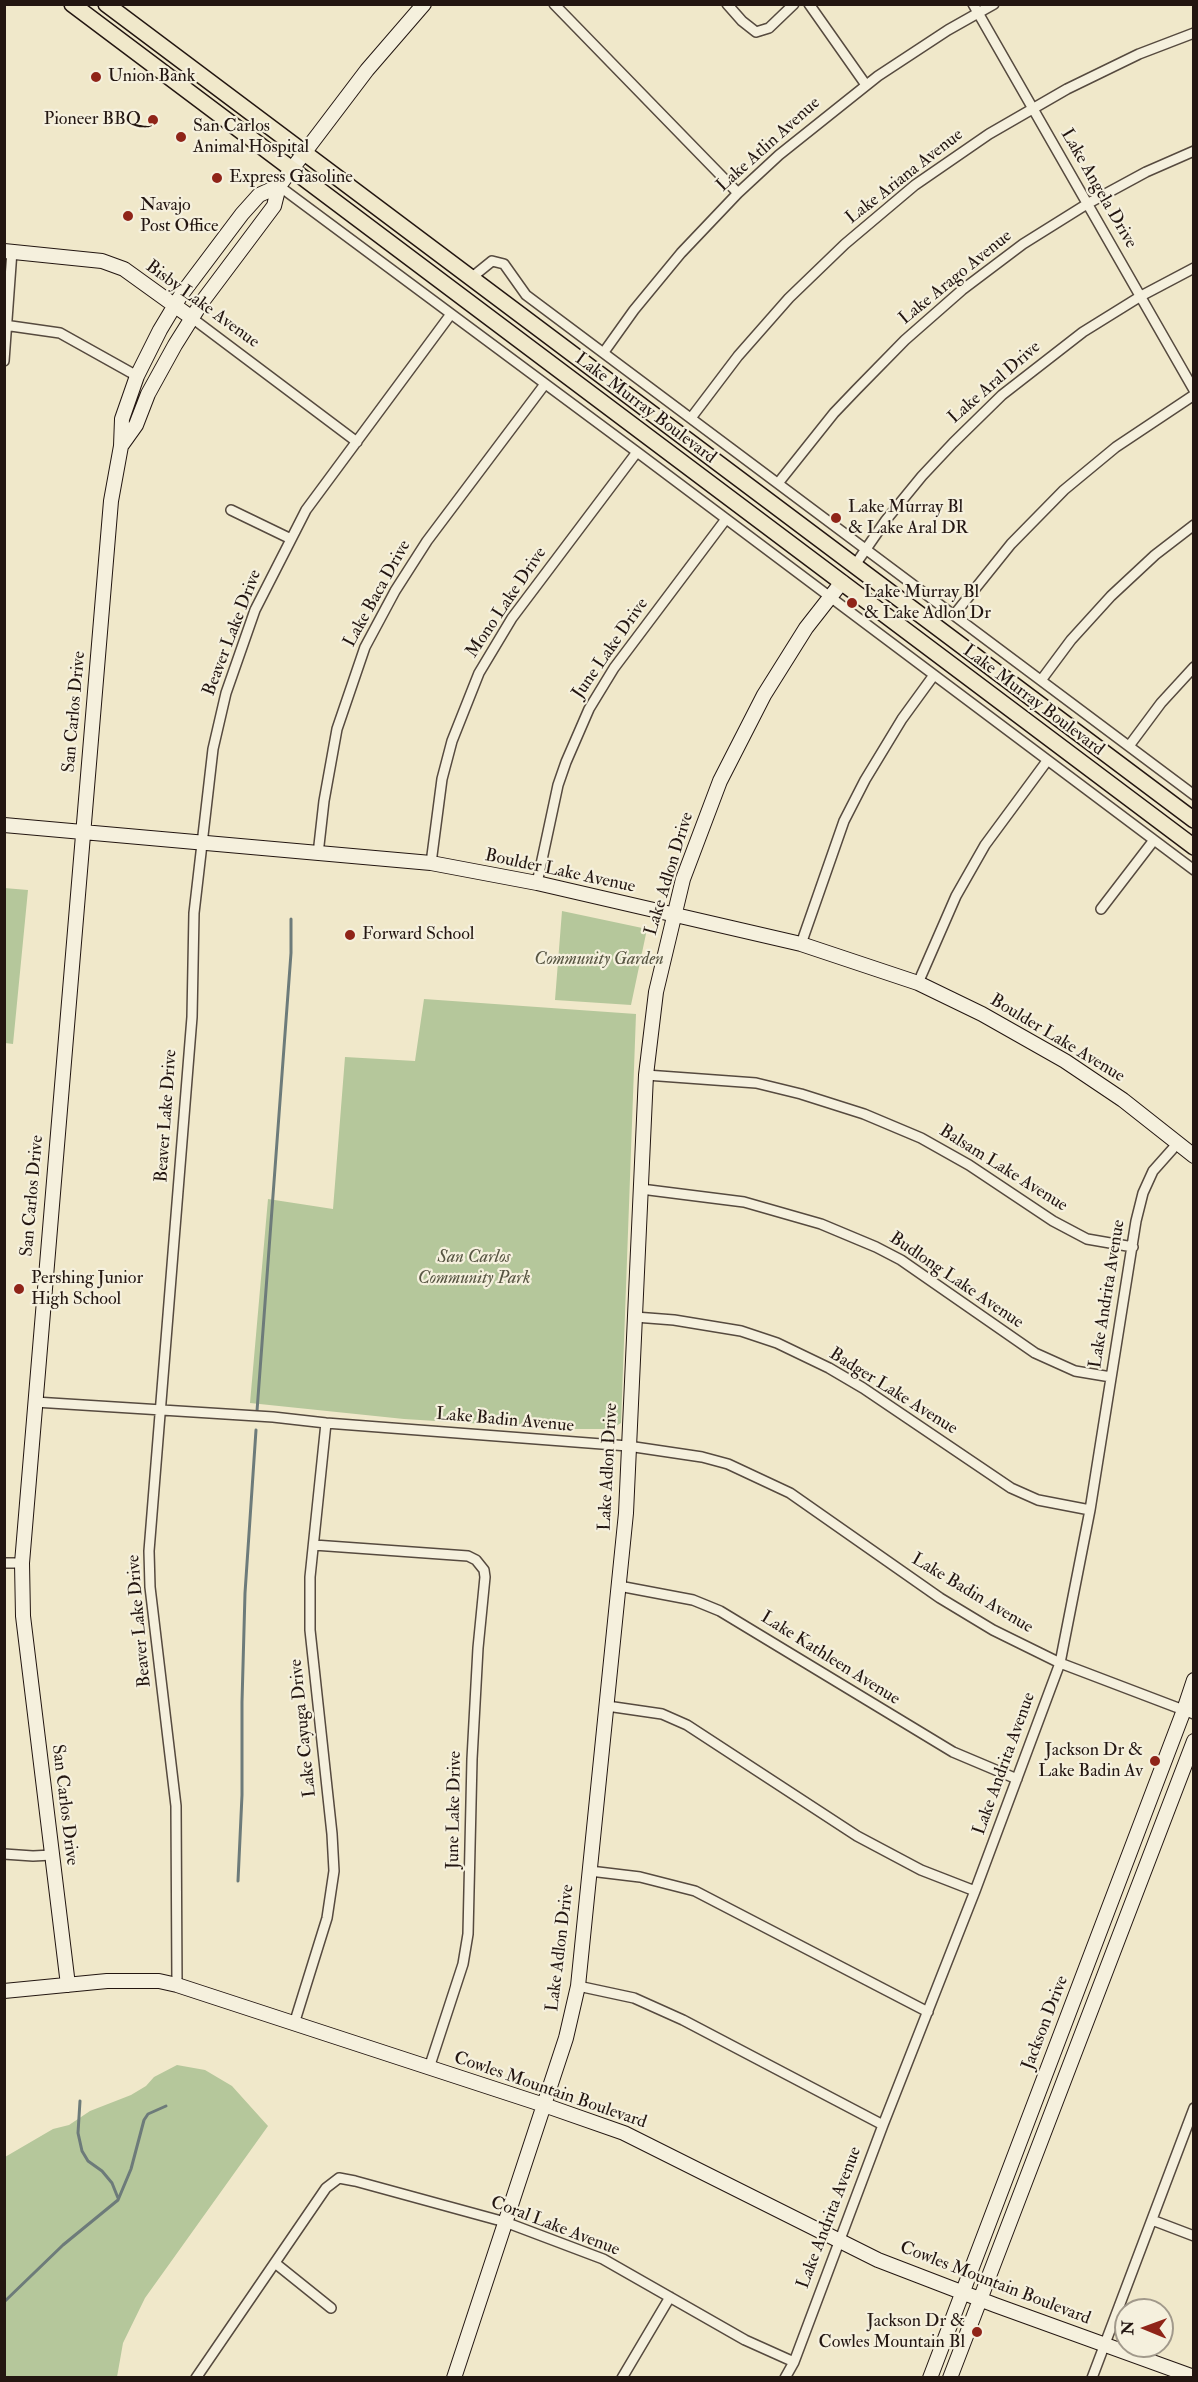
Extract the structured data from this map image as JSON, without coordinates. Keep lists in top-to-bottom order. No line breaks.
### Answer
{"streets":{"main road":["Lake Murray Boulevard"],"street":["Lake Atlin Avenue","Lake Ariana Avenue","Lake Angela Drive","Lake Arago Avenue","Bisby Lake Avenue","Lake Aral Drive","Lake Baca Drive","Mono Lake Drive","Beaver Lake Drive","June Lake Drive","San Carlos Drive","Boulder Lake Avenue","Lake Adlon Drive","Balsam Lake Avenue","Budlong Lake Avenue","Lake Andrita Avenue","Badger Lake Avenue","Lake Badin Avenue","Lake Kathleen Avenue","Lake Cayuga Drive","Jackson Drive","Cowles Mountain Boulevard","Coral Lake Avenue"]},"crossings":[["Lake Atlin Avenue","Lake Angela Drive"],["Lake Atlin Avenue","Lake Murray Boulevard"],["Lake Ariana Avenue","Lake Angela Drive"],["Lake Ariana Avenue","Lake Murray Boulevard"],["Lake Angela Drive","Lake Arago Avenue"],["Lake Angela Drive","Lake Aral Drive"],["Lake Arago Avenue","Lake Murray Boulevard"],["Bisby Lake Avenue","Beaver Lake Drive"],["Bisby Lake Avenue","San Carlos Drive"],["Lake Aral Drive","Lake Murray Boulevard"],["Lake Murray Boulevard","San Carlos Drive"],["Lake Murray Boulevard","Lake Adlon Drive"],["Lake Baca Drive","Boulder Lake Avenue"],["Mono Lake Drive","Boulder Lake Avenue"],["Beaver Lake Drive","Boulder Lake Avenue"],["Beaver Lake Drive","Lake Badin Avenue"],["Beaver Lake Drive","Cowles Mountain Boulevard"],["June Lake Drive","Boulder Lake Avenue"],["June Lake Drive","Lake Cayuga Drive"],["June Lake Drive","Cowles Mountain Boulevard"],["San Carlos Drive","Boulder Lake Avenue"],["San Carlos Drive","Lake Badin Avenue"],["San Carlos Drive","Cowles Mountain Boulevard"],["Boulder Lake Avenue","Lake Adlon Drive"],["Boulder Lake Avenue","Lake Andrita Avenue"],["Lake Adlon Drive","Balsam Lake Avenue"],["Lake Adlon Drive","Budlong Lake Avenue"],["Lake Adlon Drive","Badger Lake Avenue"],["Lake Adlon Drive","Lake Badin Avenue"],["Lake Adlon Drive","Lake Kathleen Avenue"],["Lake Adlon Drive","Cowles Mountain Boulevard"],["Lake Adlon Drive","Coral Lake Avenue"],["Balsam Lake Avenue","Lake Andrita Avenue"],["Budlong Lake Avenue","Lake Andrita Avenue"],["Lake Andrita Avenue","Badger Lake Avenue"],["Lake Andrita Avenue","Lake Badin Avenue"],["Lake Andrita Avenue","Lake Kathleen Avenue"],["Lake Andrita Avenue","Cowles Mountain Boulevard"],["Lake Andrita Avenue","Coral Lake Avenue"],["Lake Badin Avenue","Lake Cayuga Drive"],["Lake Badin Avenue","Jackson Drive"],["Lake Cayuga Drive","Cowles Mountain Boulevard"],["Jackson Drive","Cowles Mountain Boulevard"]],"parks":["Community Garden","San Carlos Community Park"],"places":["Union Bank","Pioneer BBQ","San Carlos Animal Hospital","Express Gasoline","Navajo Post Office","Lake Murray Bl & Lake Aral DR","Lake Murray Bl & Lake Adlon Dr","Forward School","Pershing Junior High School","Jackson Dr & Lake Badin Av","Jackson Dr & Cowles Mountain Bl"],"north":"left"}
